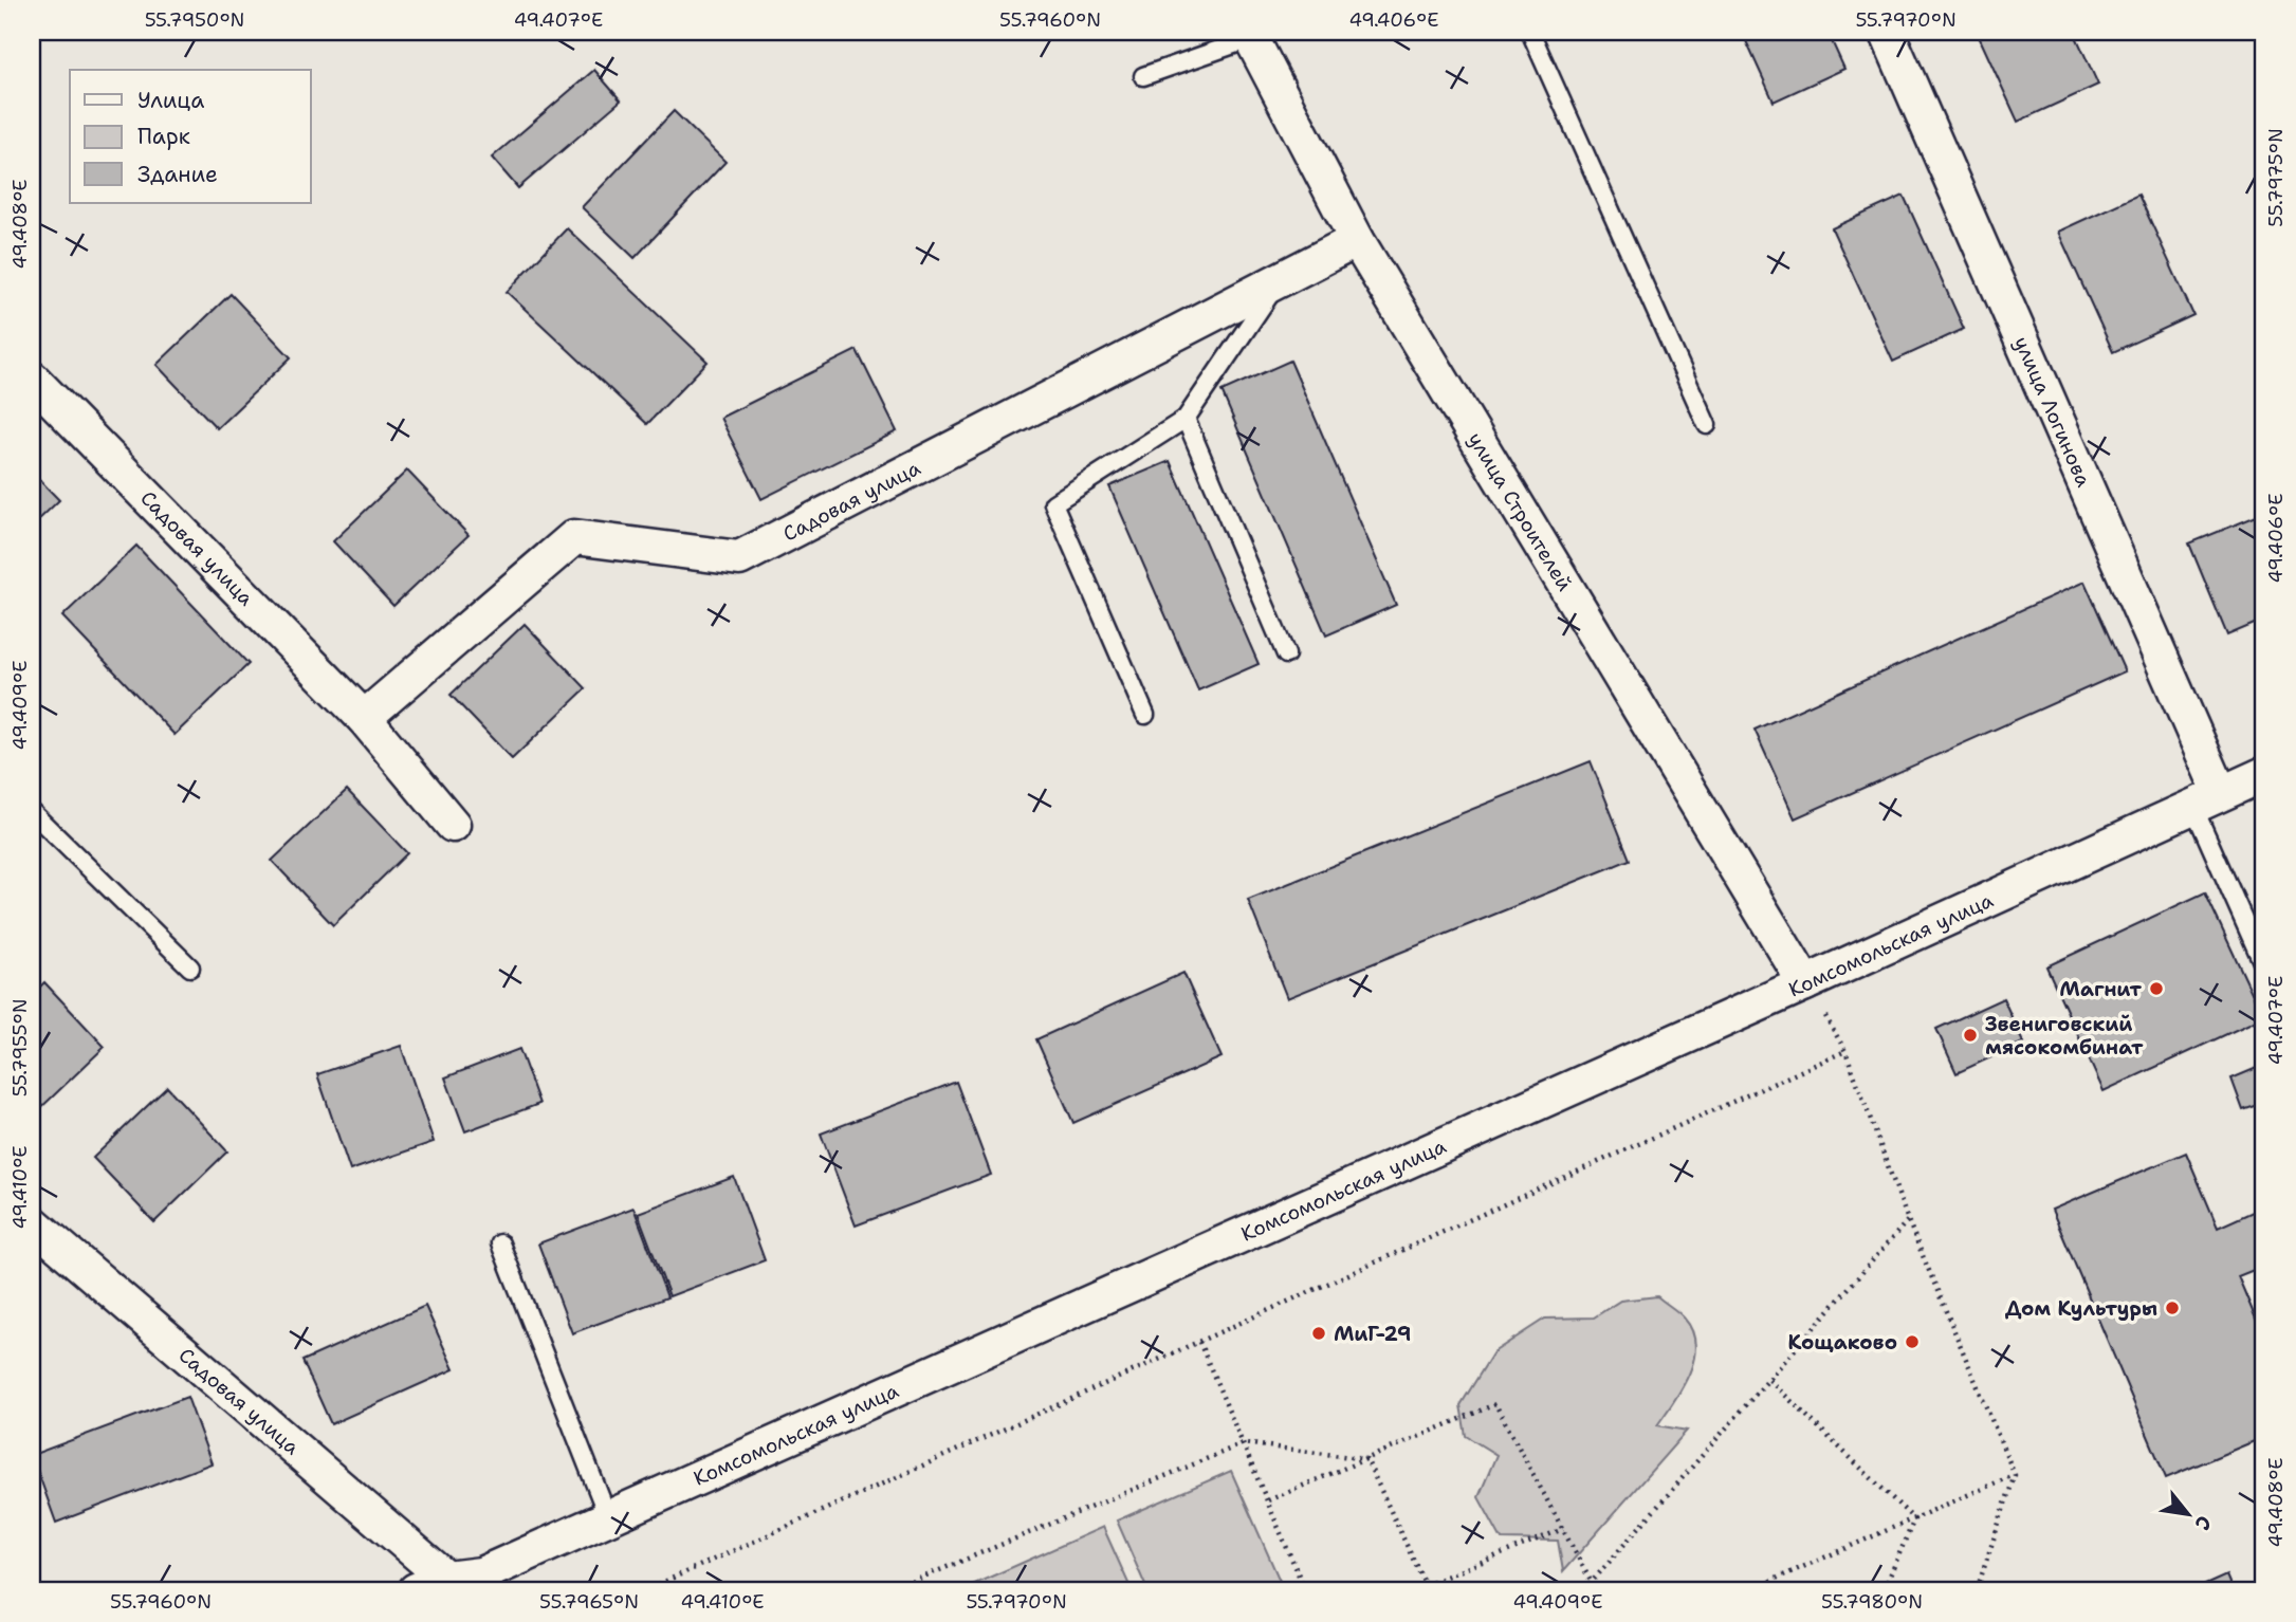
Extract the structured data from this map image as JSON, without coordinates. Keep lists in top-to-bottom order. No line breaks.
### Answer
{"streets":{"street":["улица Логинова","Садовая улица","улица Строителей","Комсомольская улица"]},"crossings":[["улица Логинова","Комсомольская улица"],["Садовая улица","улица Строителей"],["Садовая улица","Комсомольская улица"],["улица Строителей","Комсомольская улица"]],"places":["Магнит","Звениговский мясокомбинат","Дом Культуры","МиГ-29","Кощаково"],"legend":["Улица","Парк","Здание"],"north":"bottom right","coordinates":["55.7950°N","49.407°E","55.7960°N","49.406°E","55.7970°N","55.7975°N","49.408°E","49.409°E","55.7955°N","49.410°E","55.7965°N","55.7980°N"]}
